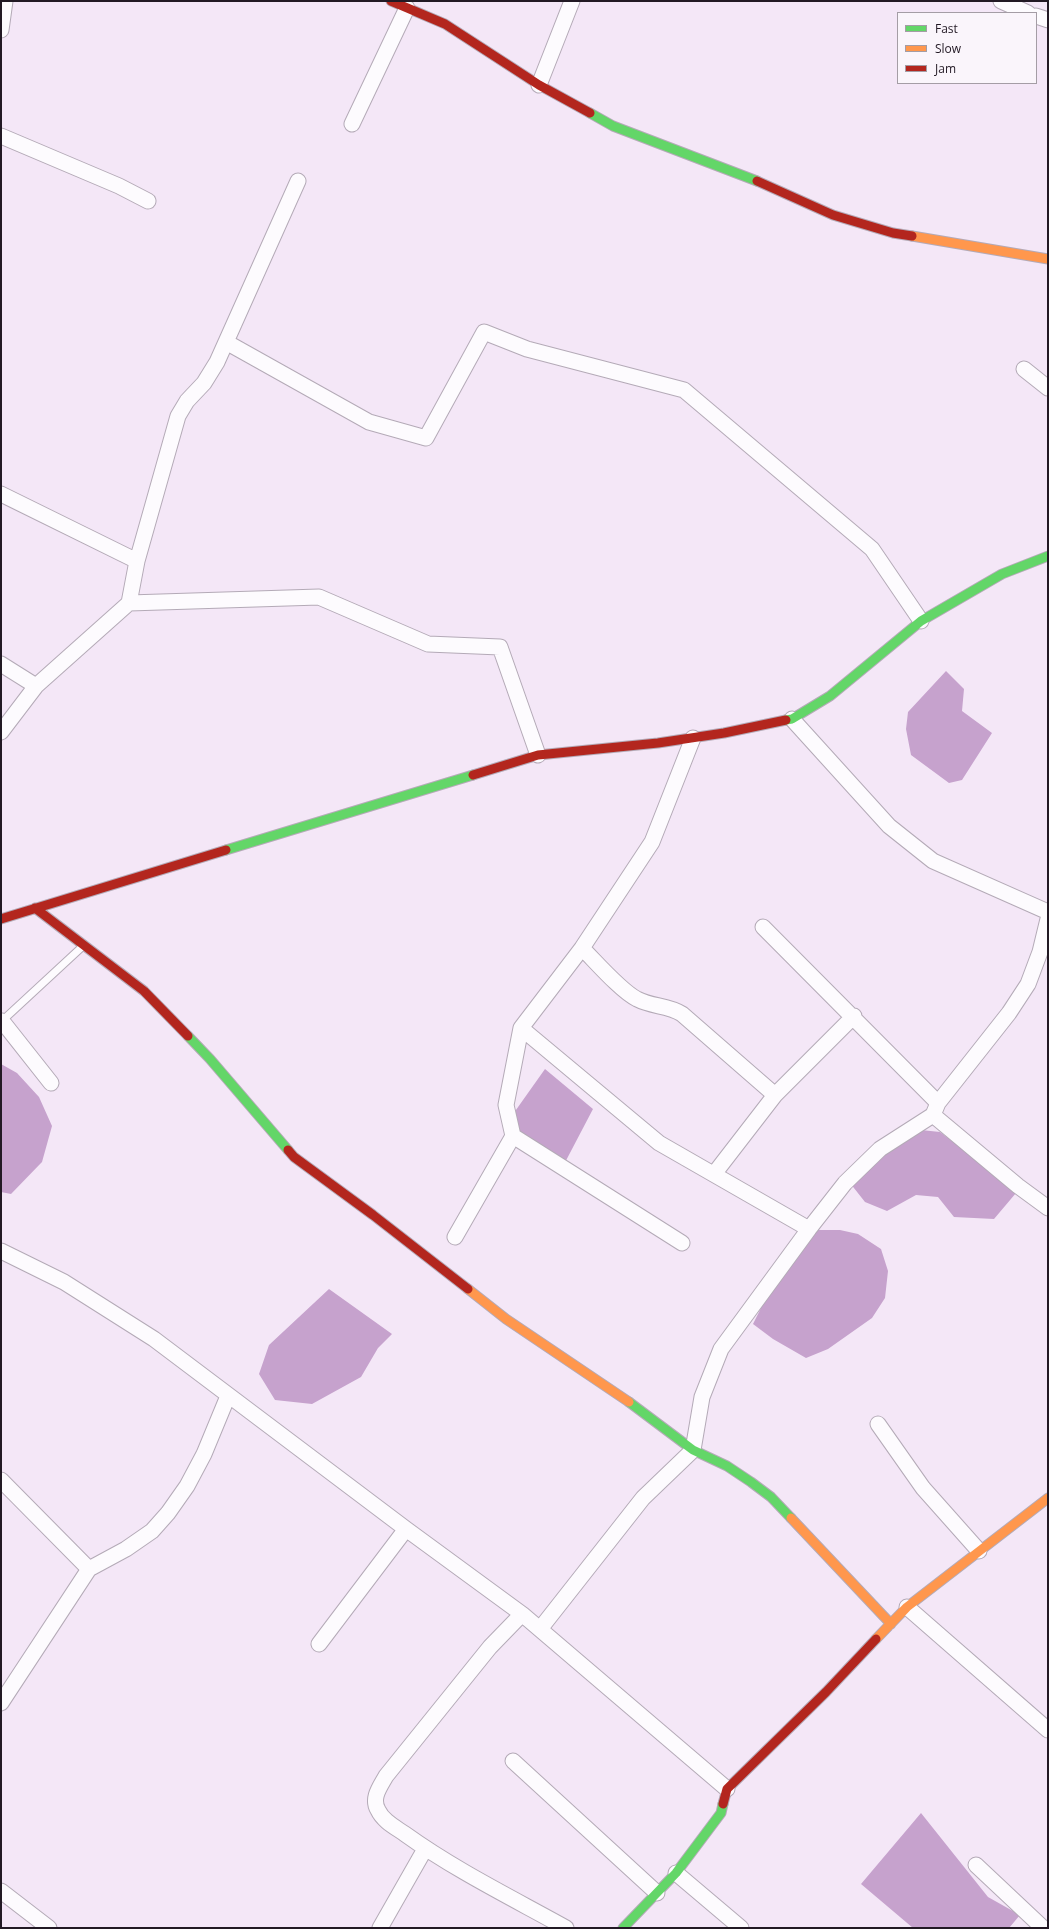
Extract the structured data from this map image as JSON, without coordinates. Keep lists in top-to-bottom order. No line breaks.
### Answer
{"legend":["Fast","Slow","Jam"]}
